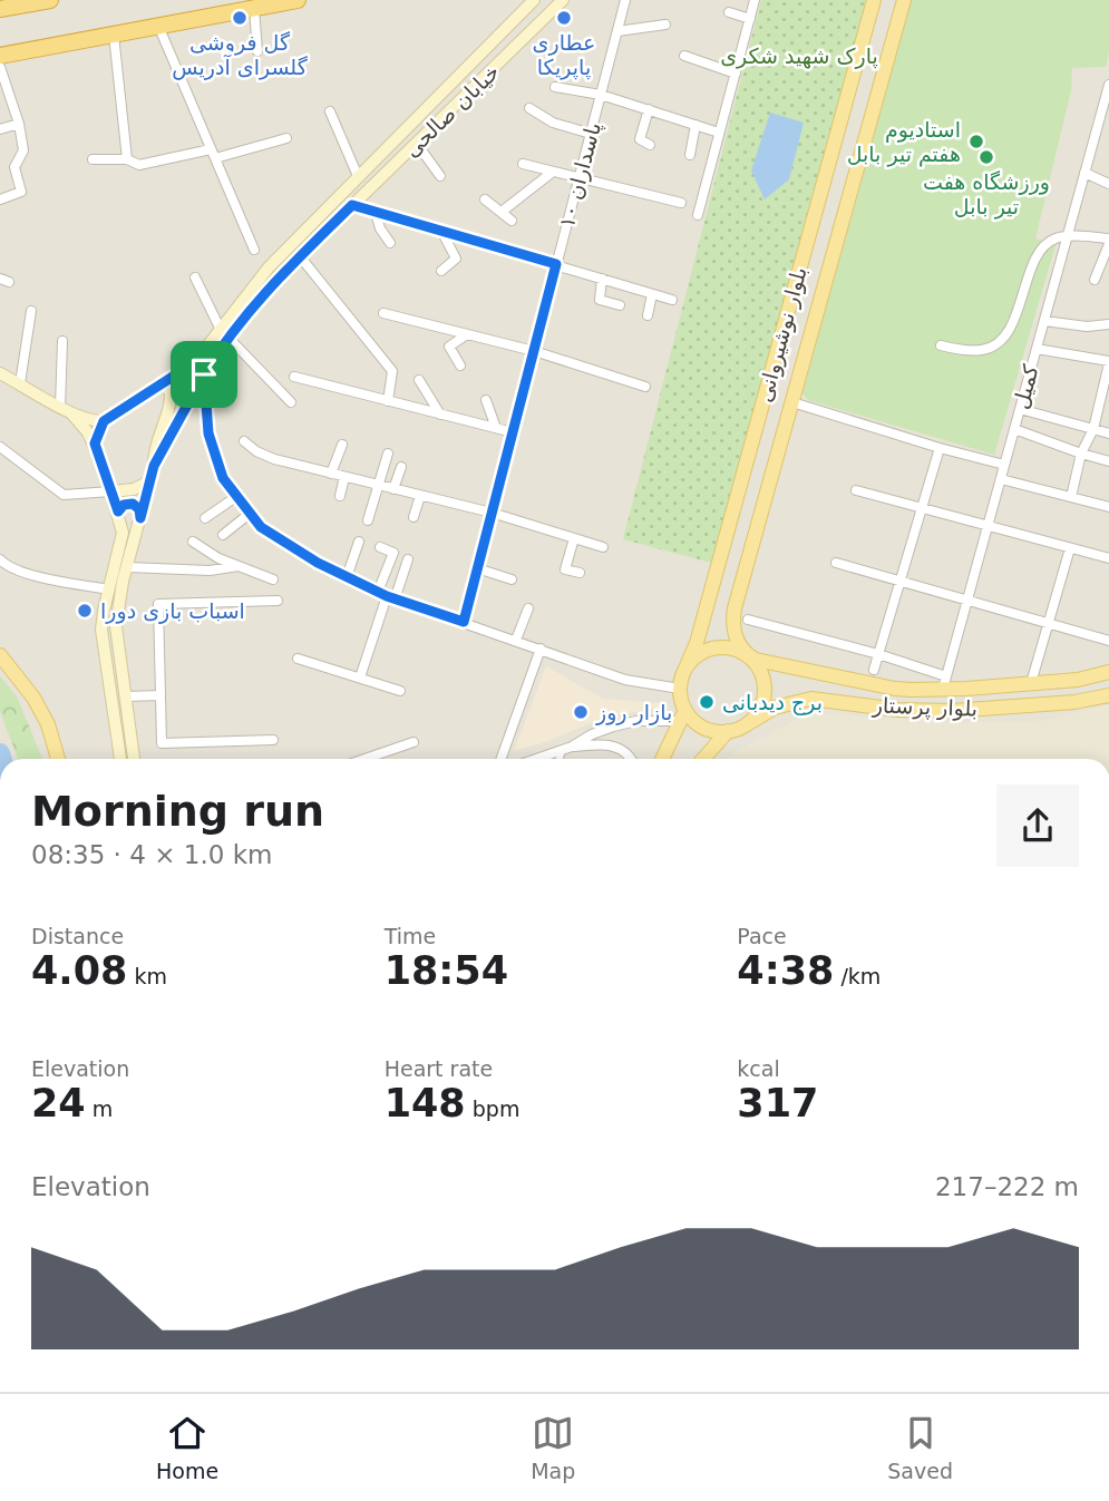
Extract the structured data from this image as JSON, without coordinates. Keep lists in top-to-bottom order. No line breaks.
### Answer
{"streets":{"main road":["خیابان صالحی","بلوار نوشیروانی","بلوار پرستار"],"street":["پاسداران ١٠","کمیل"]},"crossings":[["بلوار نوشیروانی","بلوار پرستار"],["کمیل","بلوار پرستار"]],"parks":["پارک شهید شکری"],"places":["گل فروشی گلسرای آدریس","عطاری پاپریکا","استادیوم هفتم تیر بابل","ورزشگاه هفت تیر بابل","اسباب بازی دورا","برج دیدبانی","بازار روز"],"page":{"heading":["Morning run","08:35 · 4 × 1.0 km"],"stats":[["Distance","4.08 km"],["Time","18:54"],["Pace","4:38 /km"],["Elevation","24 m"],["Heart rate","148 bpm"],["kcal","317"]],"chart":["Elevation","217–222 m"],"tabs":["Home","Map","Saved"]}}
